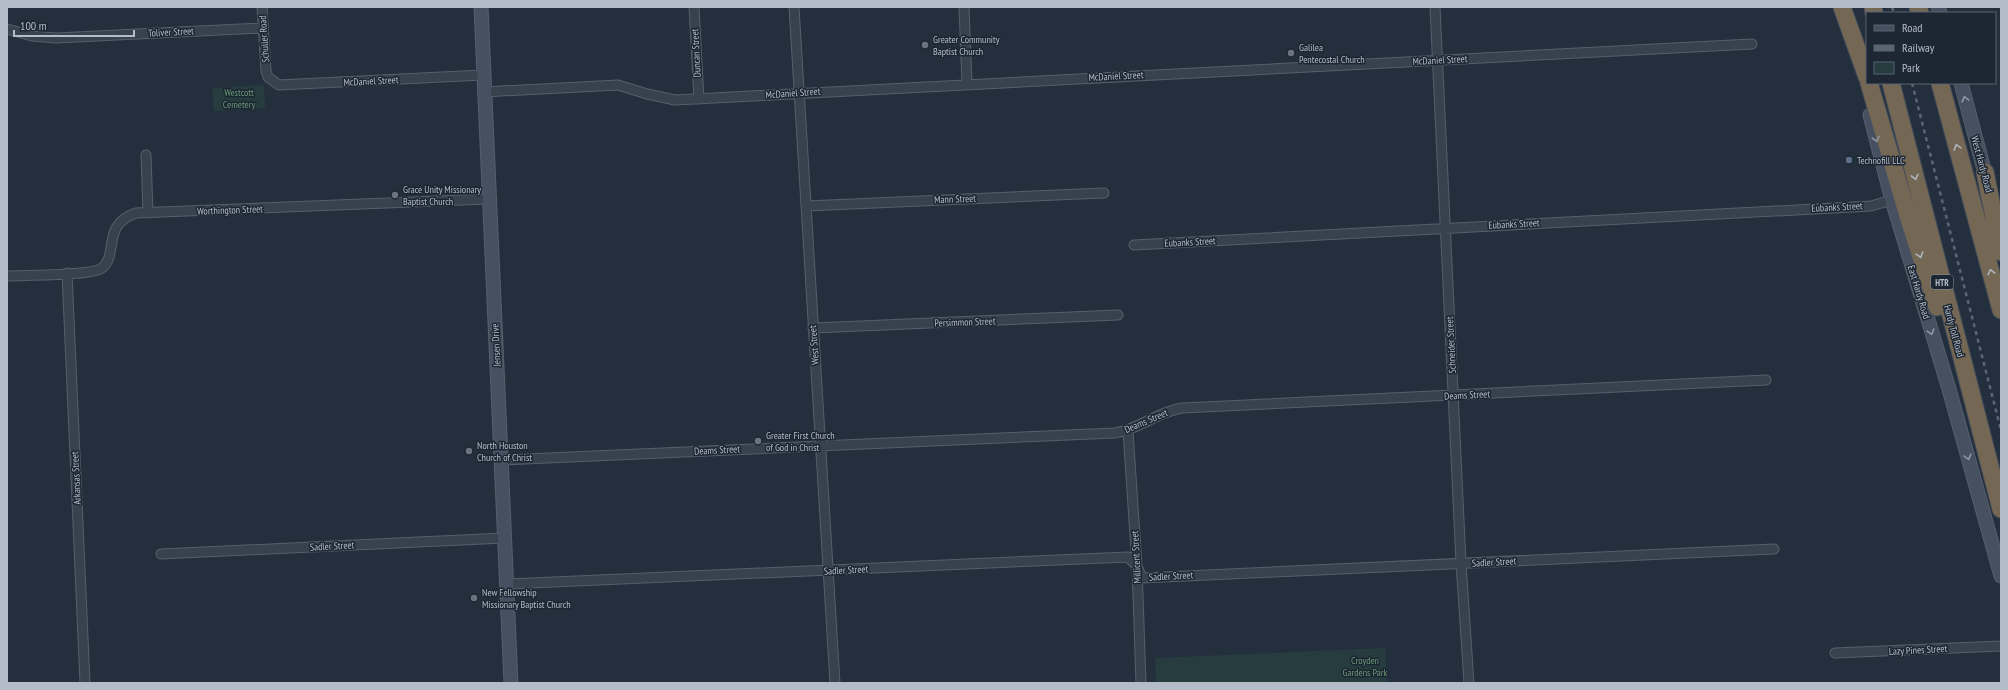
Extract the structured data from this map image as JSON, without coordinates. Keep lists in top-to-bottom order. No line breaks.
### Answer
{"streets":{"highway":["HTR","Hardy Toll Road"],"main road":["West Hardy Road","East Hardy Road","Jensen Drive"],"street":["Toliver Street","Schuller Road","Duncan Street","McDaniel Street","Mann Street","Eubanks Street","Worthington Street","Persimmon Street","West Street","Schneider Street","Deams Street","Arkansas Street","Sadler Street","Millicent Street","Lazy Pines Street"]},"crossings":[["Toliver Street","Schuller Road"],["Schuller Road","McDaniel Street"],["Duncan Street","McDaniel Street"],["McDaniel Street","Jensen Drive"],["McDaniel Street","West Street"],["McDaniel Street","Schneider Street"],["Mann Street","West Street"],["Eubanks Street","East Hardy Road"],["Eubanks Street","Schneider Street"],["Worthington Street","Jensen Drive"],["Worthington Street","Arkansas Street"],["Persimmon Street","West Street"],["Jensen Drive","Deams Street"],["Jensen Drive","Sadler Street"],["West Street","Deams Street"],["West Street","Sadler Street"],["Schneider Street","Deams Street"],["Schneider Street","Sadler Street"],["Deams Street","Millicent Street"],["Sadler Street","Millicent Street"]],"one_way":["West Hardy Road","East Hardy Road"],"parks":["Westcott Cemetery","Croyden Gardens Park"],"places":["Greater Community Baptist Church","Galilea Pentecostal Church","Technofill LLC","Grace Unity Missionary Baptist Church","Greater First Church of God in Christ","North Houston Church of Christ","New Fellowship Missionary Baptist Church"],"legend":["Road","Railway","Park"],"scale_bar":"100 m"}
